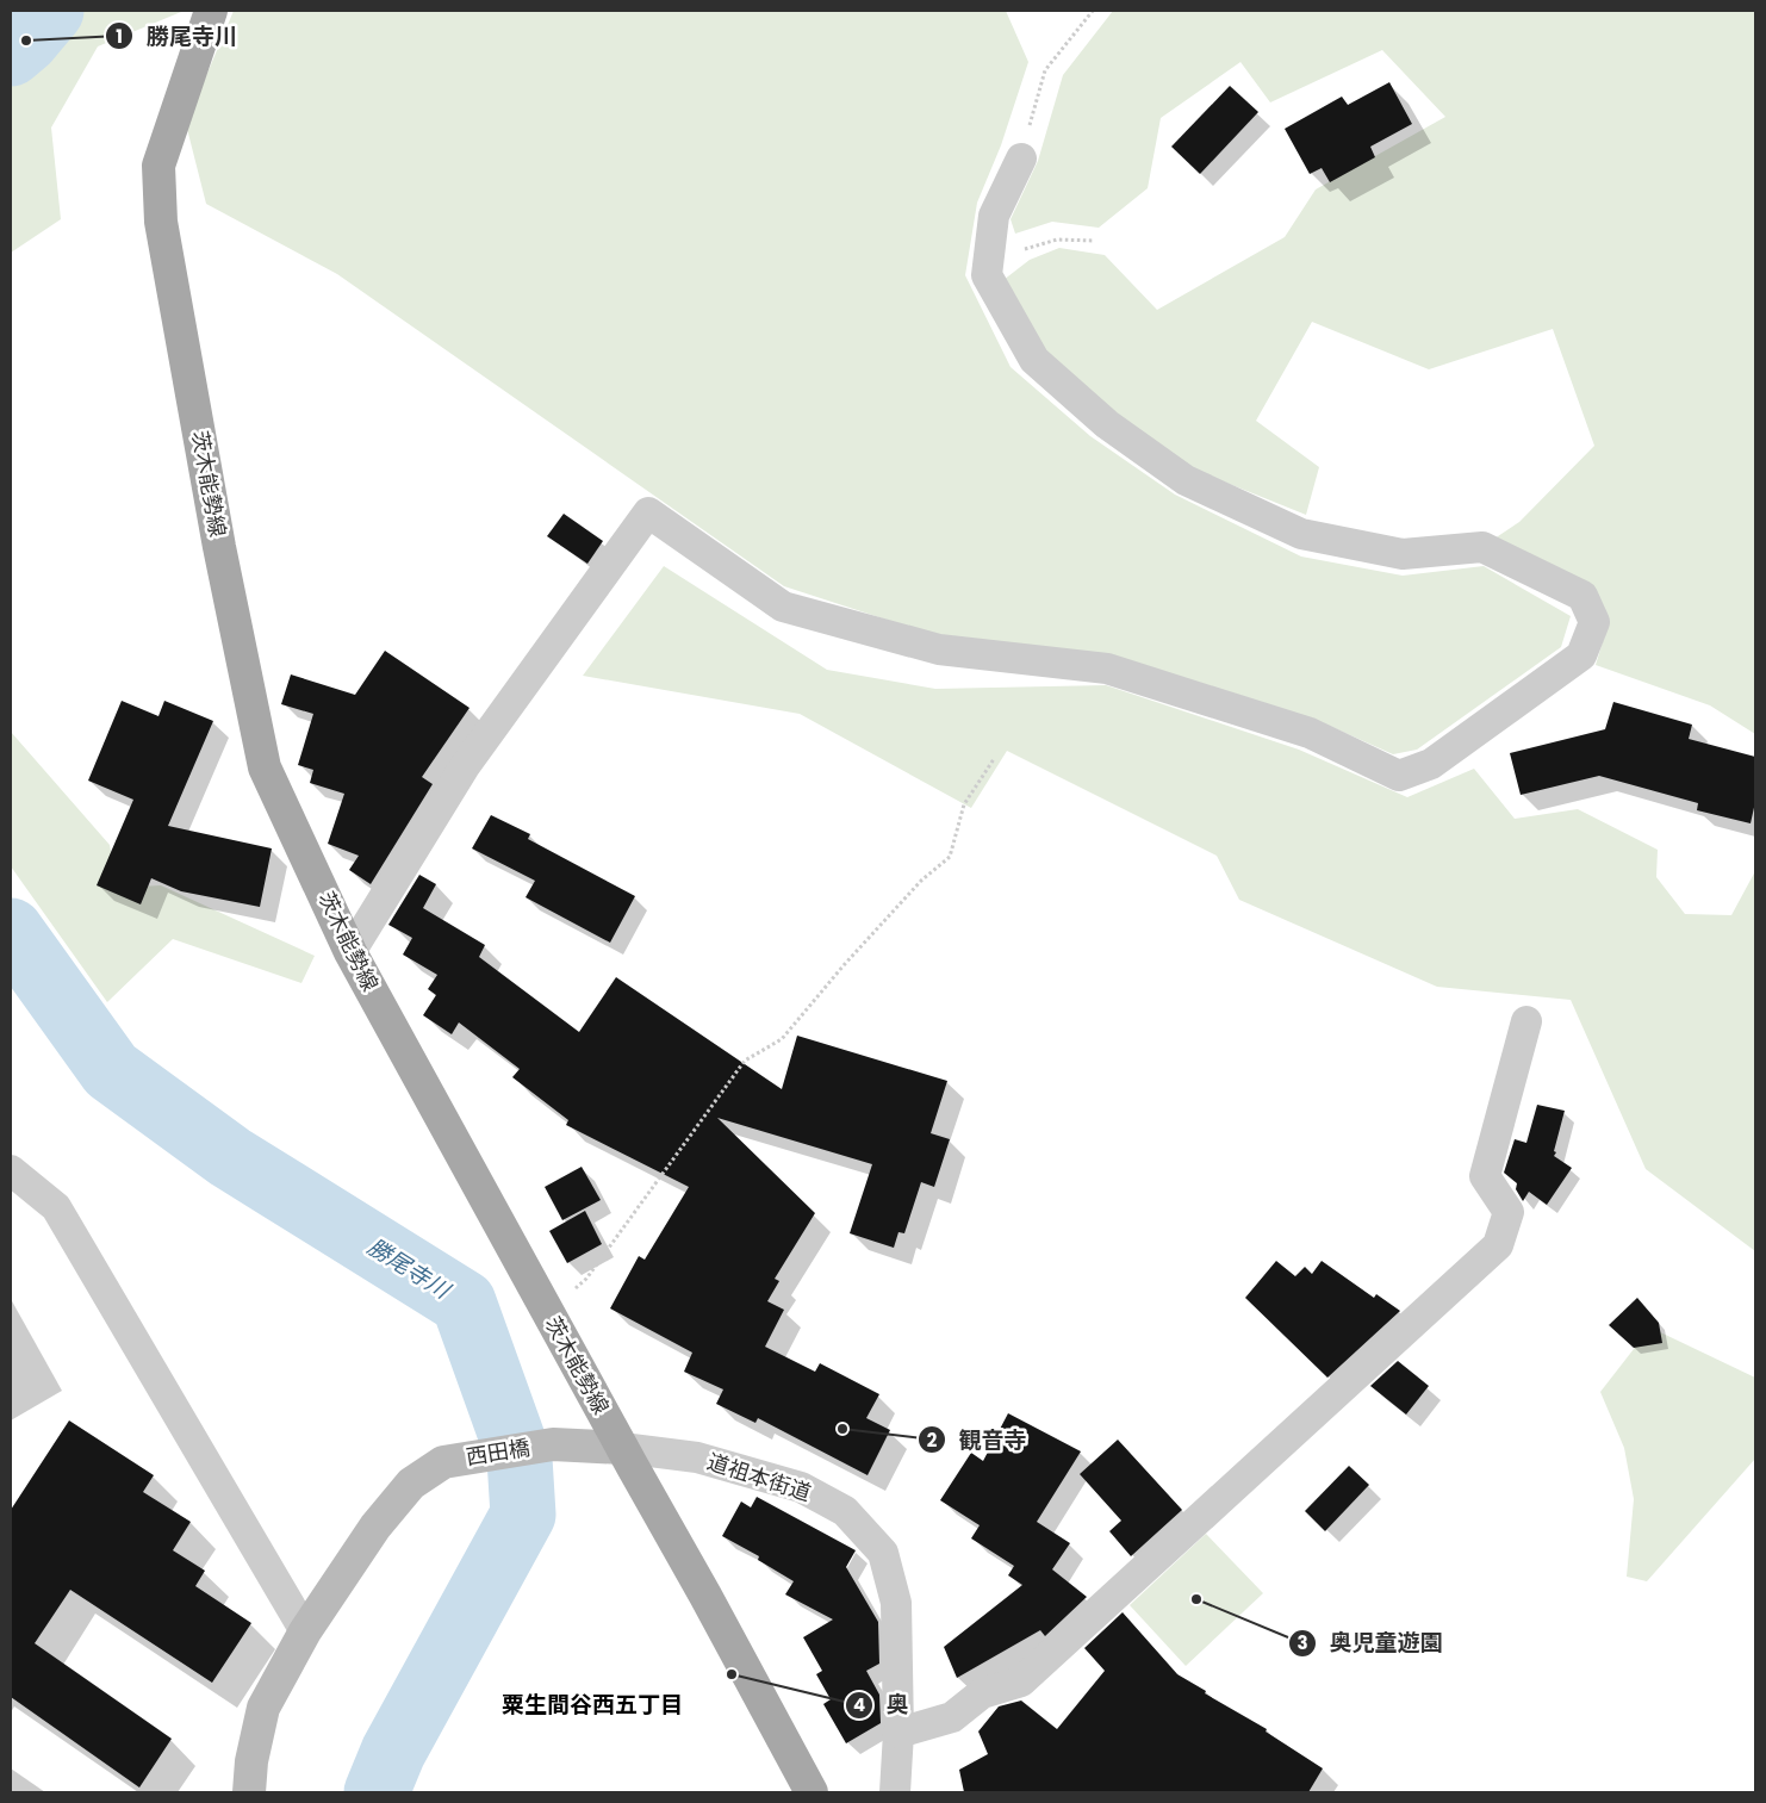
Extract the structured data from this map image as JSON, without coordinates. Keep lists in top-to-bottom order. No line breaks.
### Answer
{"streets":{"main road":["茨木能勢線"],"street":["西田橋","道祖本街道"]},"crossings":[["茨木能勢線","西田橋"],["茨木能勢線","道祖本街道"],["西田橋","道祖本街道"]],"districts":["粟生間谷西五丁目"],"water":["勝尾寺川"],"places":["勝尾寺川","観音寺","奥児童遊園","奥"]}
